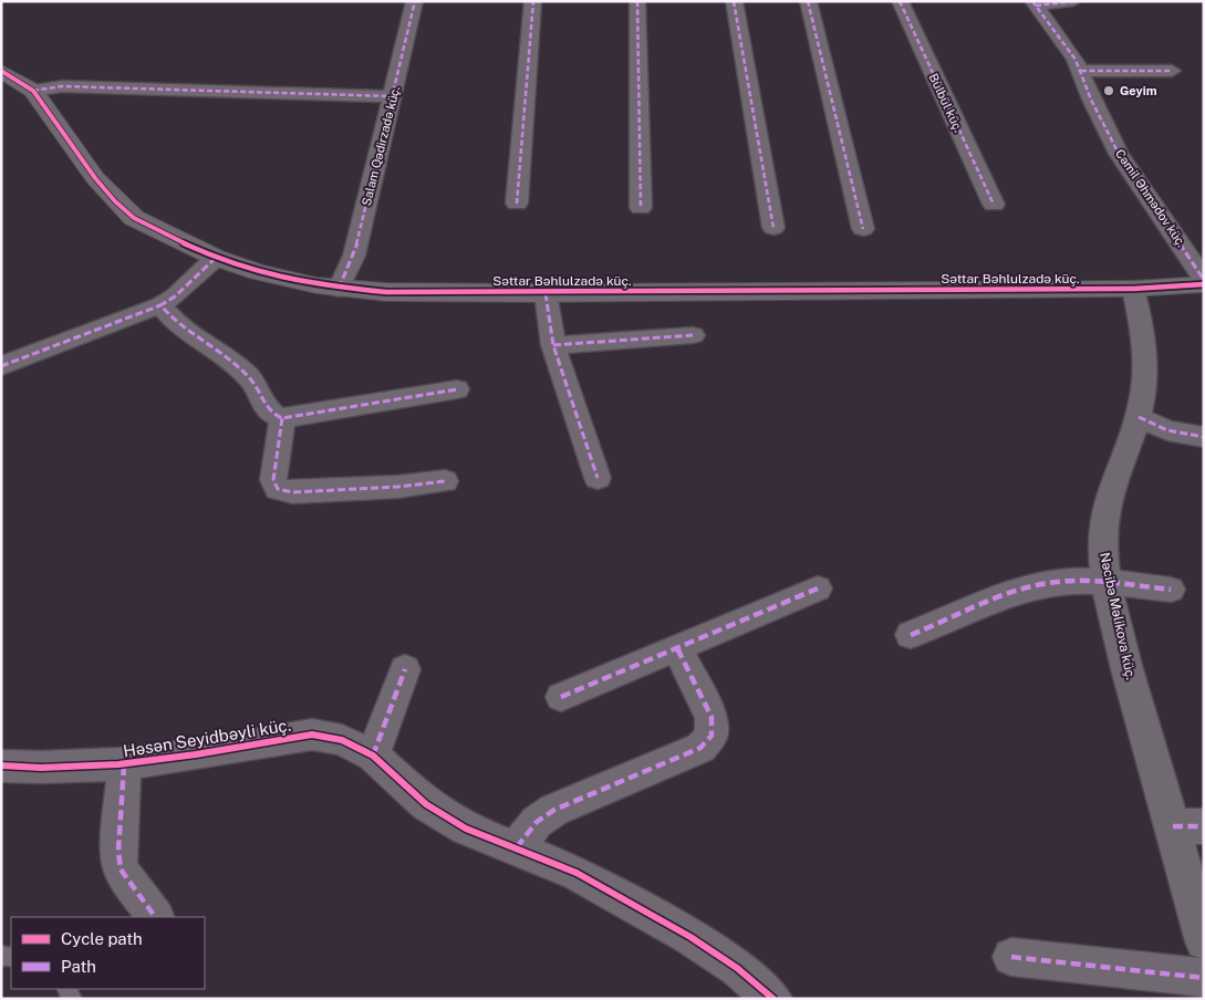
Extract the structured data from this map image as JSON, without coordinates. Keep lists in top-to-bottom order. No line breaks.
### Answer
{"streets":{"street":["Bülbül küç.","Salam Qədirzadə küç.","Cəmil Əhmədov küç.","Səttar Bəhlulzadə küç.","Nəcibə Məlikova küç.","Həsən Seyidbəyli küç."]},"crossings":[["Salam Qədirzadə küç.","Səttar Bəhlulzadə küç."],["Cəmil Əhmədov küç.","Səttar Bəhlulzadə küç."],["Səttar Bəhlulzadə küç.","Nəcibə Məlikova küç."]],"places":["Geyim"],"legend":["Cycle path","Path"]}
